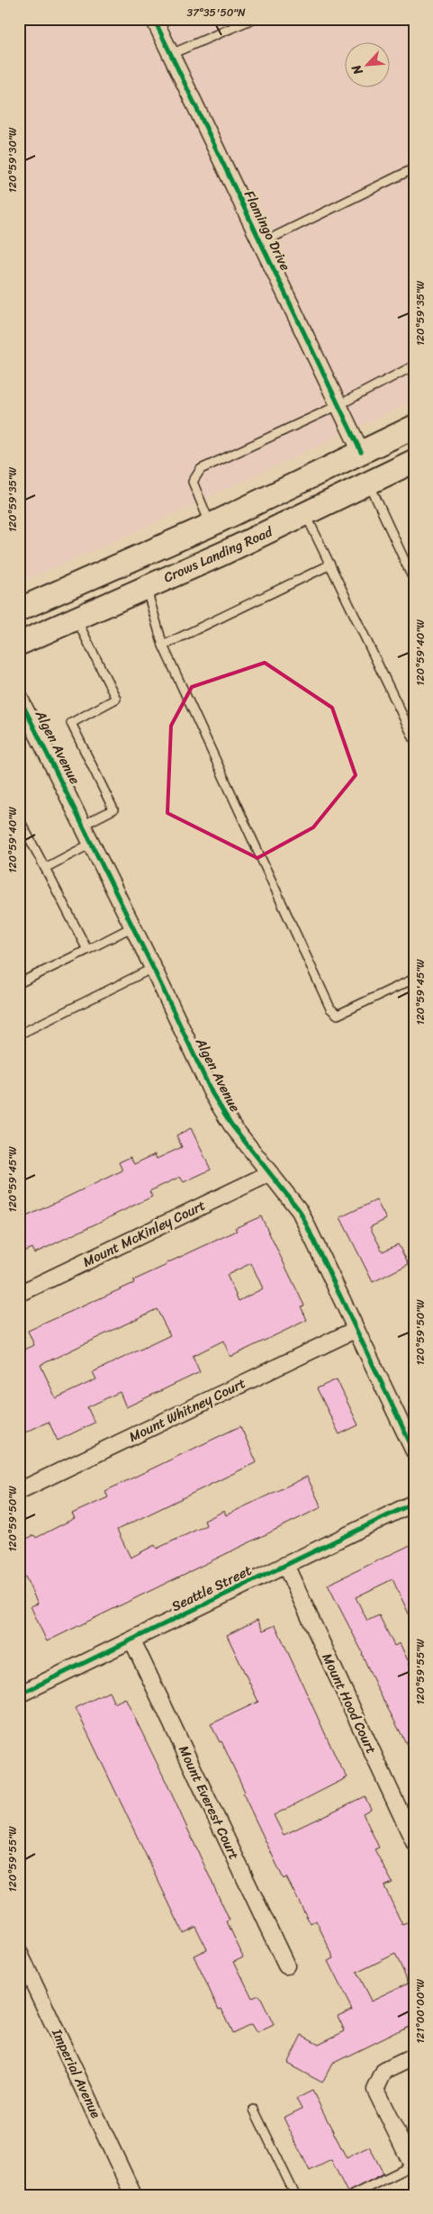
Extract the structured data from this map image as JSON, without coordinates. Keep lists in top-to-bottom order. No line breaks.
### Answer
{"streets":{"main road":["Crows Landing Road"],"street":["Flamingo Drive","Algen Avenue","Mount McKinley Court","Mount Whitney Court","Seattle Street","Mount Hood Court","Mount Everest Court","Imperial Avenue"]},"crossings":[["Algen Avenue","Mount McKinley Court"],["Algen Avenue","Mount Whitney Court"],["Seattle Street","Mount Hood Court"],["Seattle Street","Mount Everest Court"]],"north":"bottom left","coordinates":["37°35'50\"N","120°59'30\"W","120°59'35\"W","120°59'40\"W","120°59'45\"W","120°59'50\"W","120°59'55\"W","121°00'00\"W"]}
